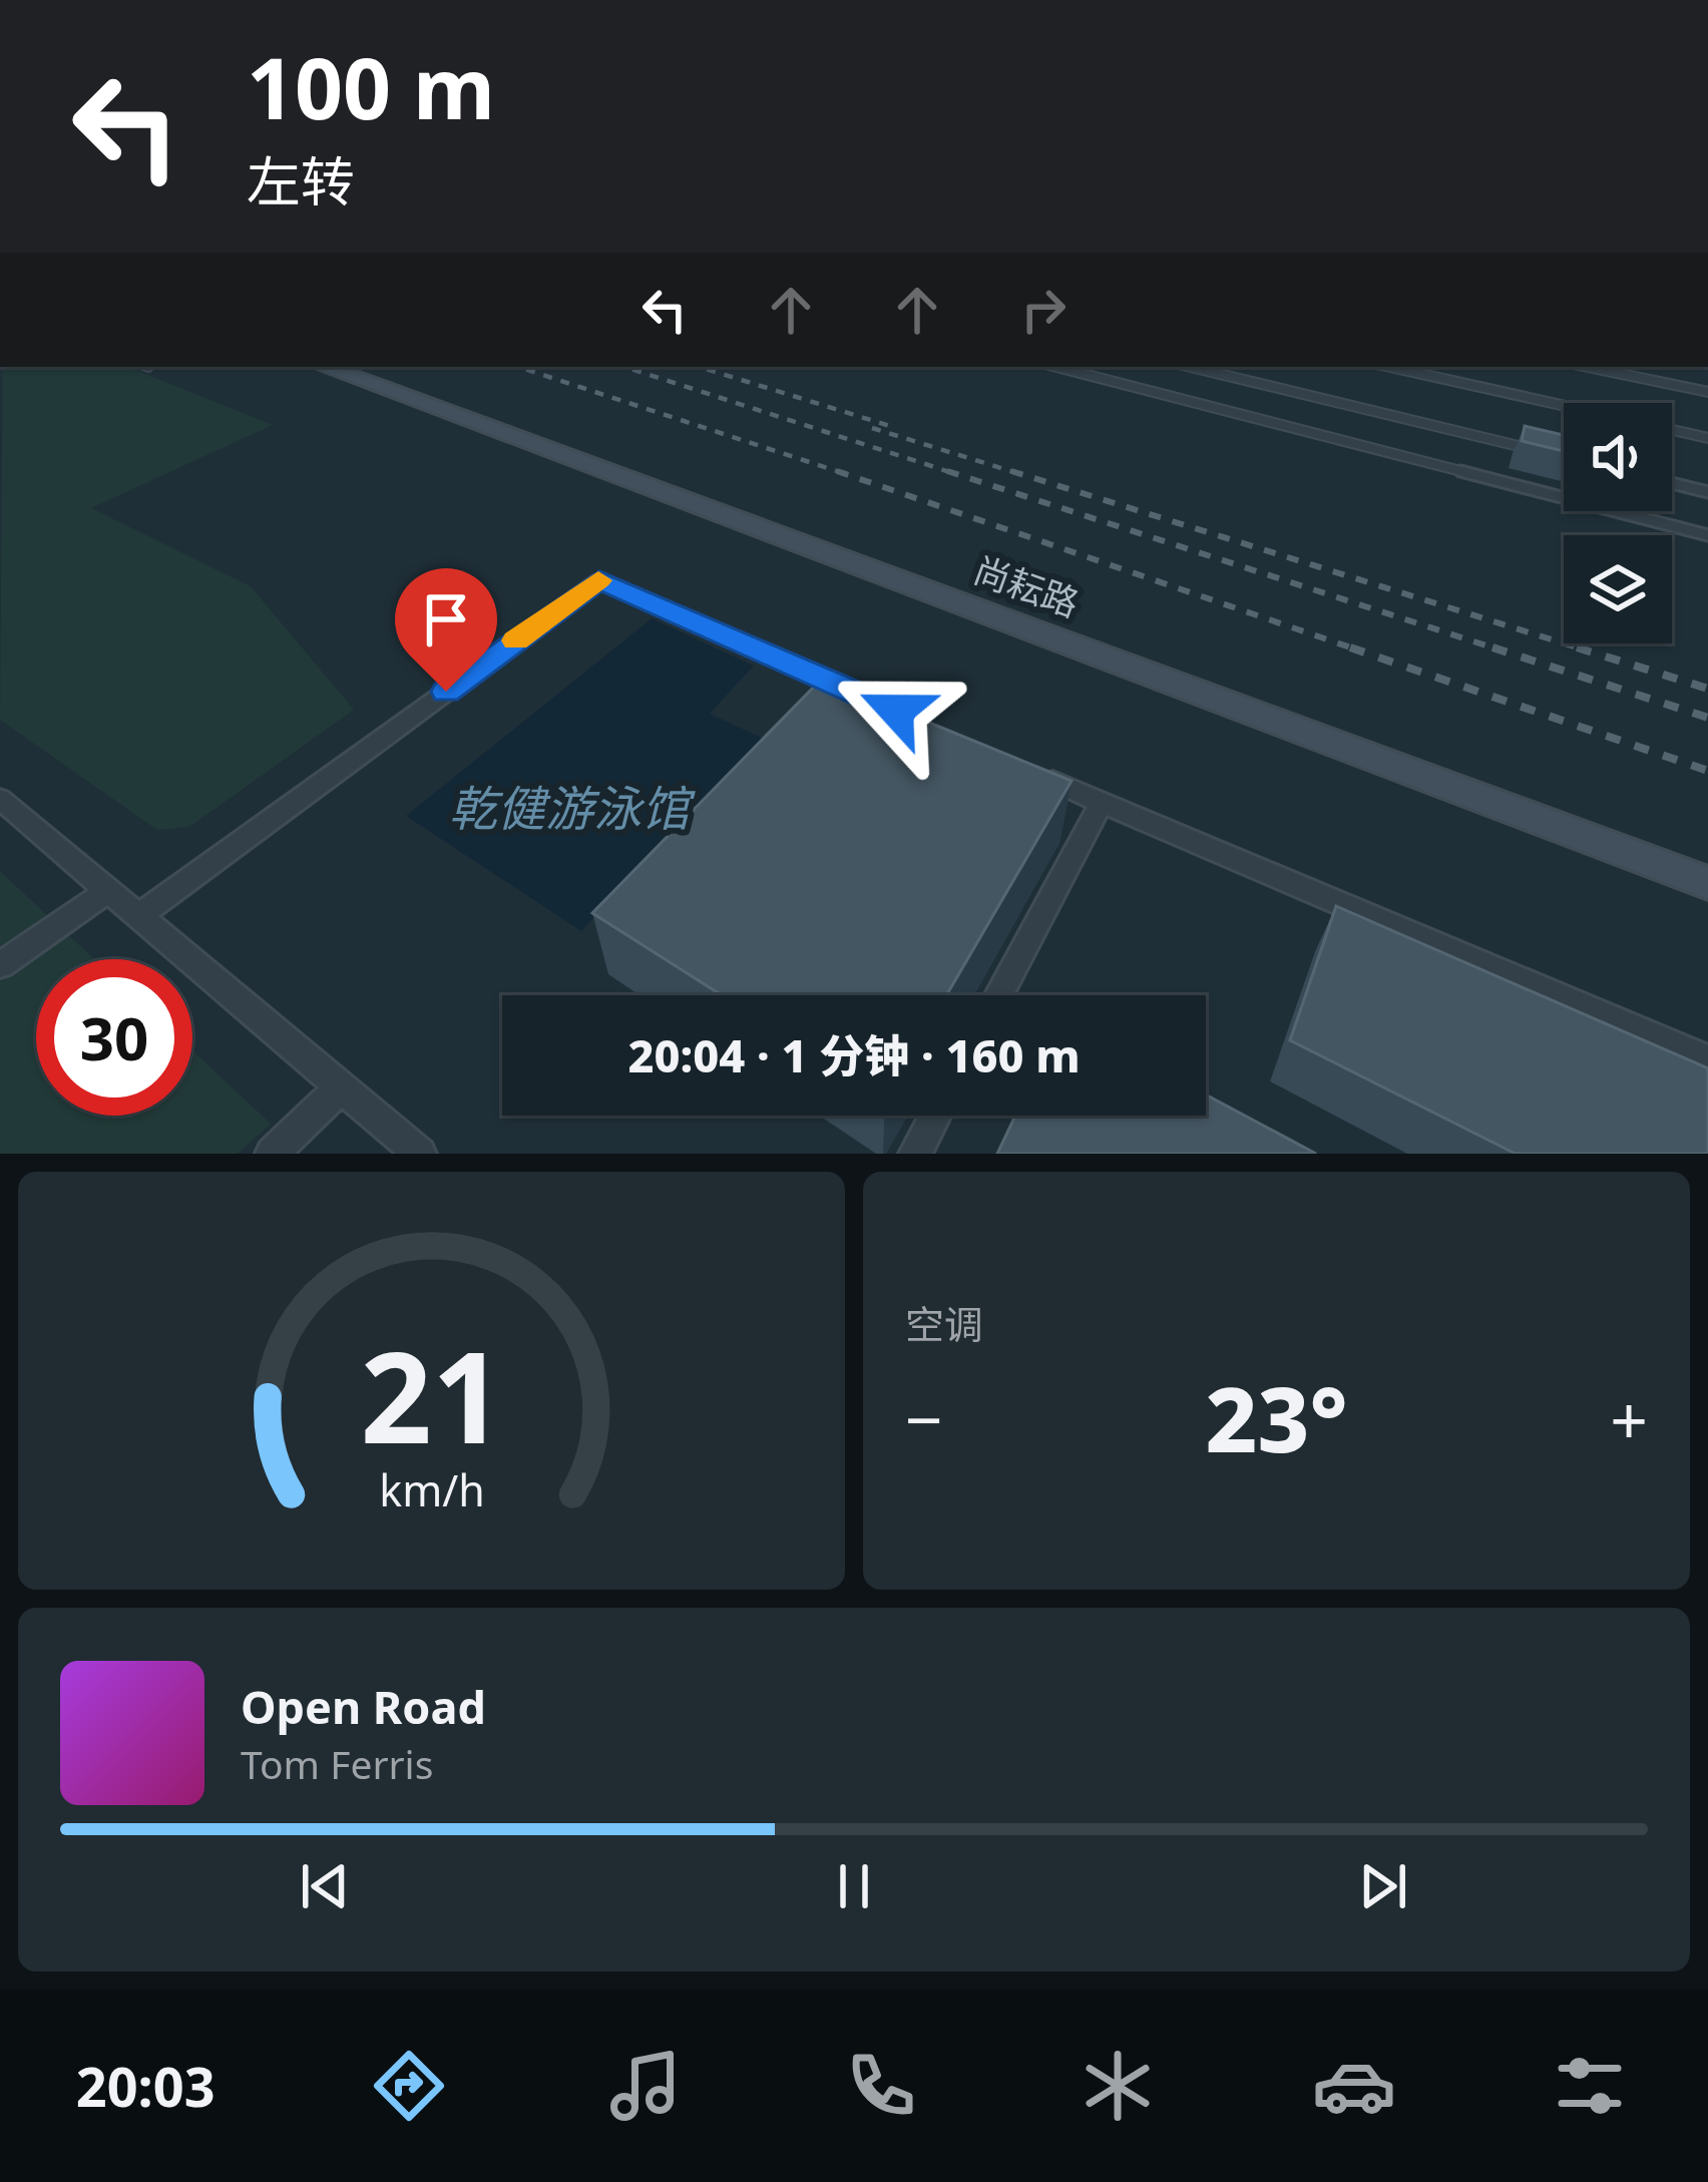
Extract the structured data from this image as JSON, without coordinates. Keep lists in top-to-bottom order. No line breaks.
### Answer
{"streets":{"street":["尚耘路"]},"water":["乾健游泳馆"],"page":{"turn":["100 m","左转"],"limit":"30","trip":"20:04 · 1 分钟 · 160 m","tile":"空调","heat":["−","23°","+"],"song":["Open Road","Tom Ferris"],"tabs":"20:03","gauge":["21","km/h"]}}
